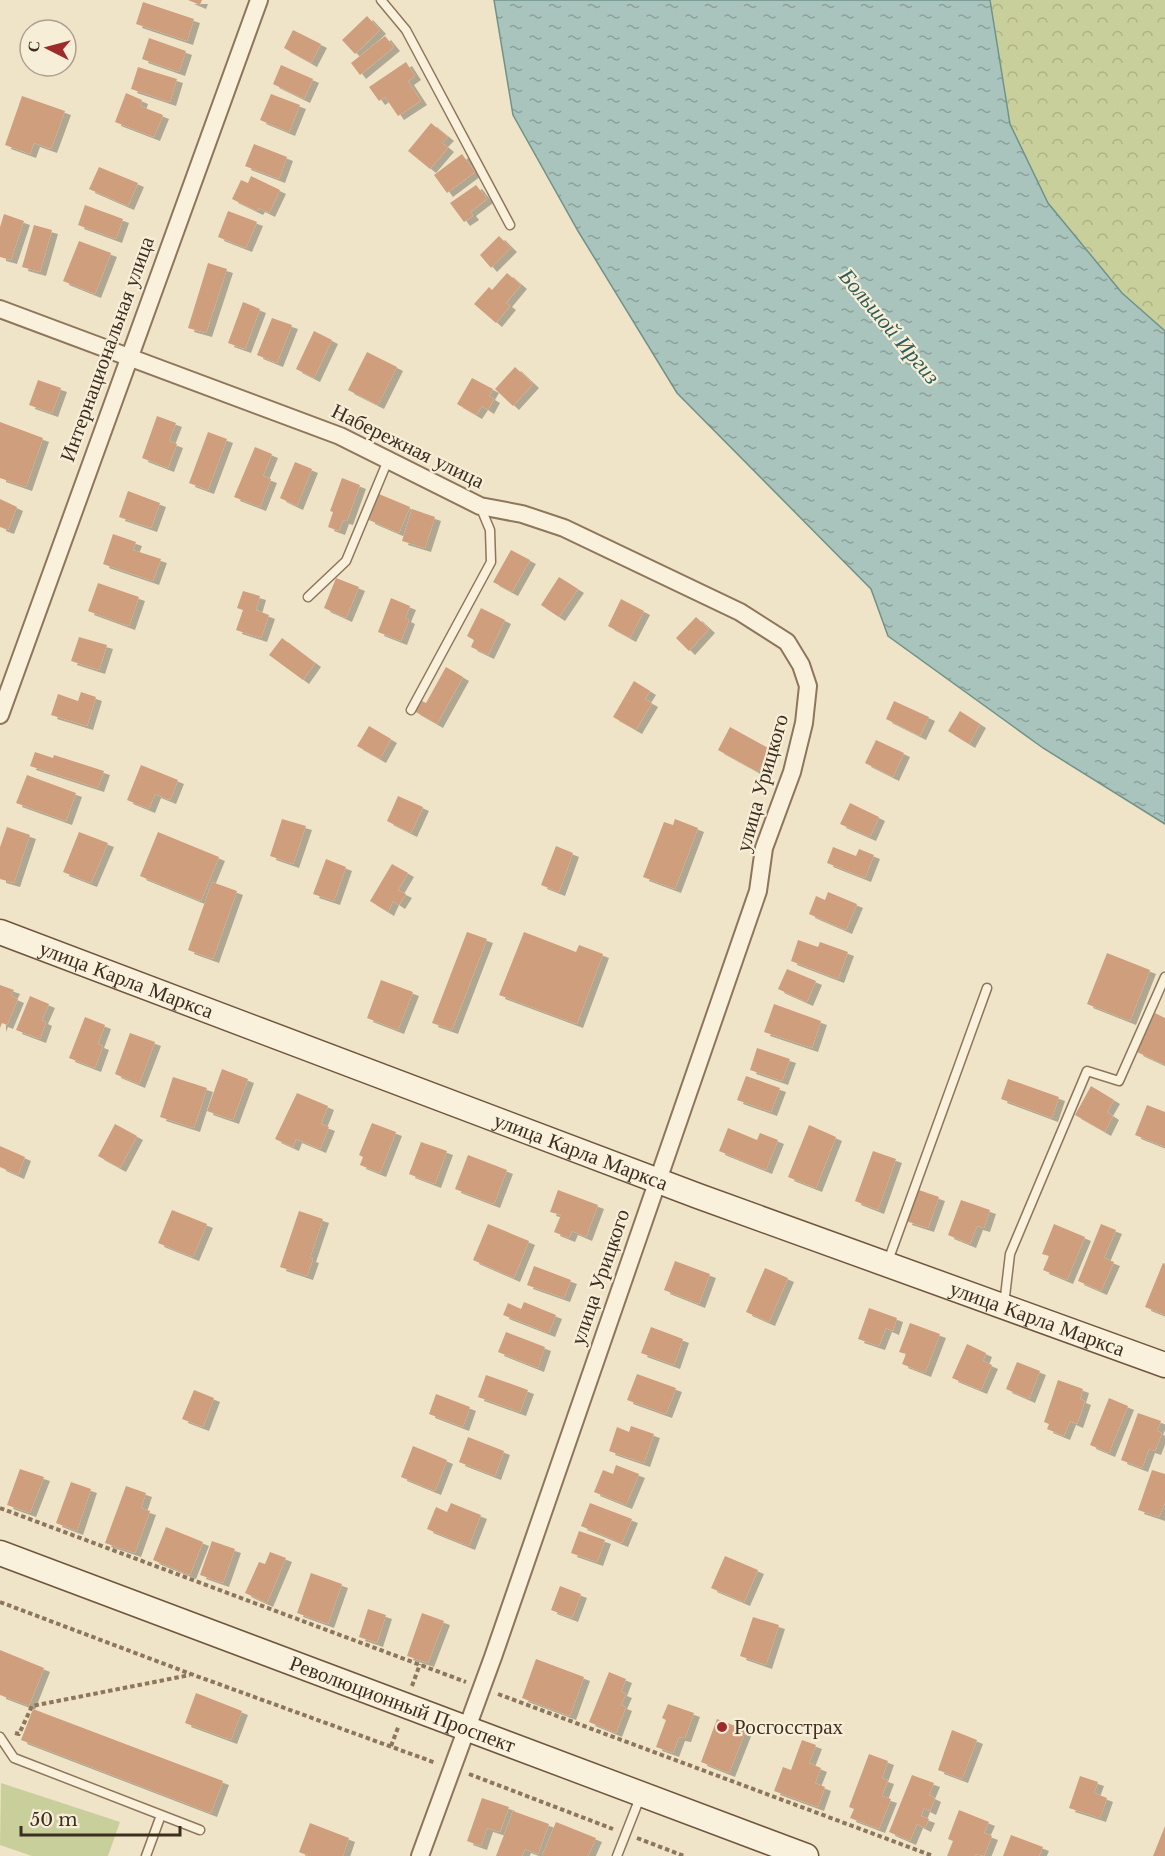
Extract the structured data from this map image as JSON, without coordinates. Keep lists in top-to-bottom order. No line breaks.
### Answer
{"streets":{"main road":["улица Карла Маркса","Революционный Проспект"],"street":["Интернациональная улица","Набережная улица","улица Урицкого"]},"crossings":[["Интернациональная улица","Набережная улица"],["Набережная улица","улица Урицкого"],["улица Урицкого","улица Карла Маркса"],["улица Урицкого","Революционный Проспект"]],"water":["Большой Иргиз"],"places":["Росгосстрах"],"scale_bar":"50 m","north":"left"}
